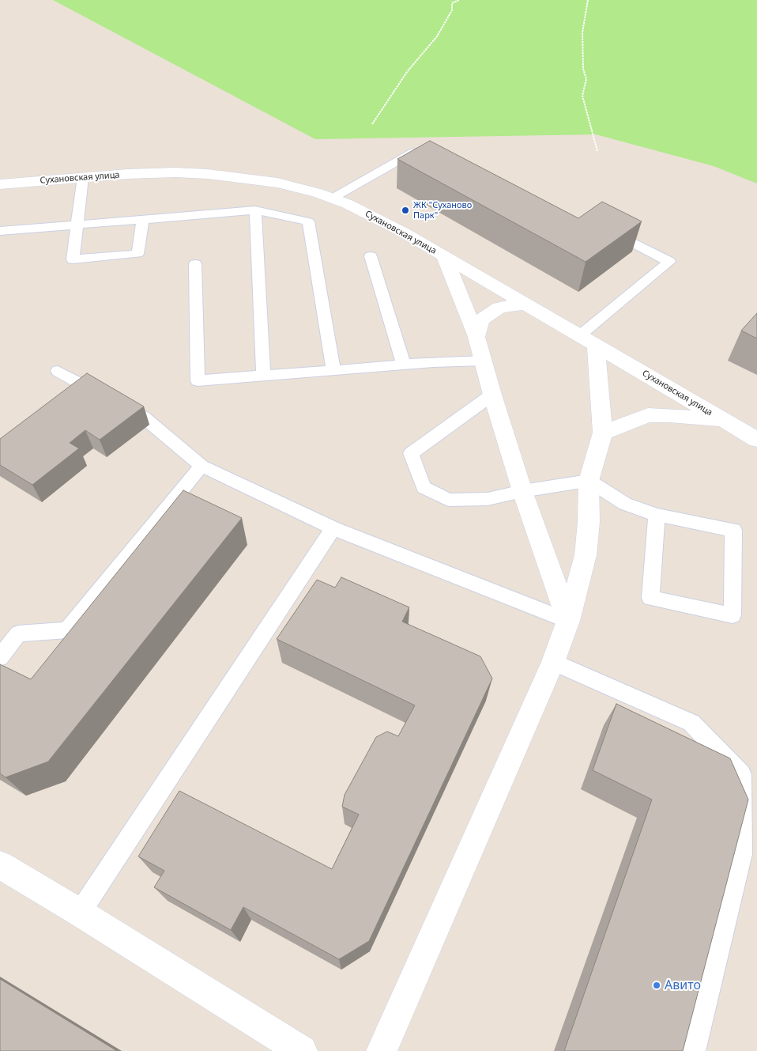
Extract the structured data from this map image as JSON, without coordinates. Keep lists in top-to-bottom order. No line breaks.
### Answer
{"streets":{"street":["Сухановская улица"]},"places":["ЖК \"Суханово Парк\"","Авито"]}
